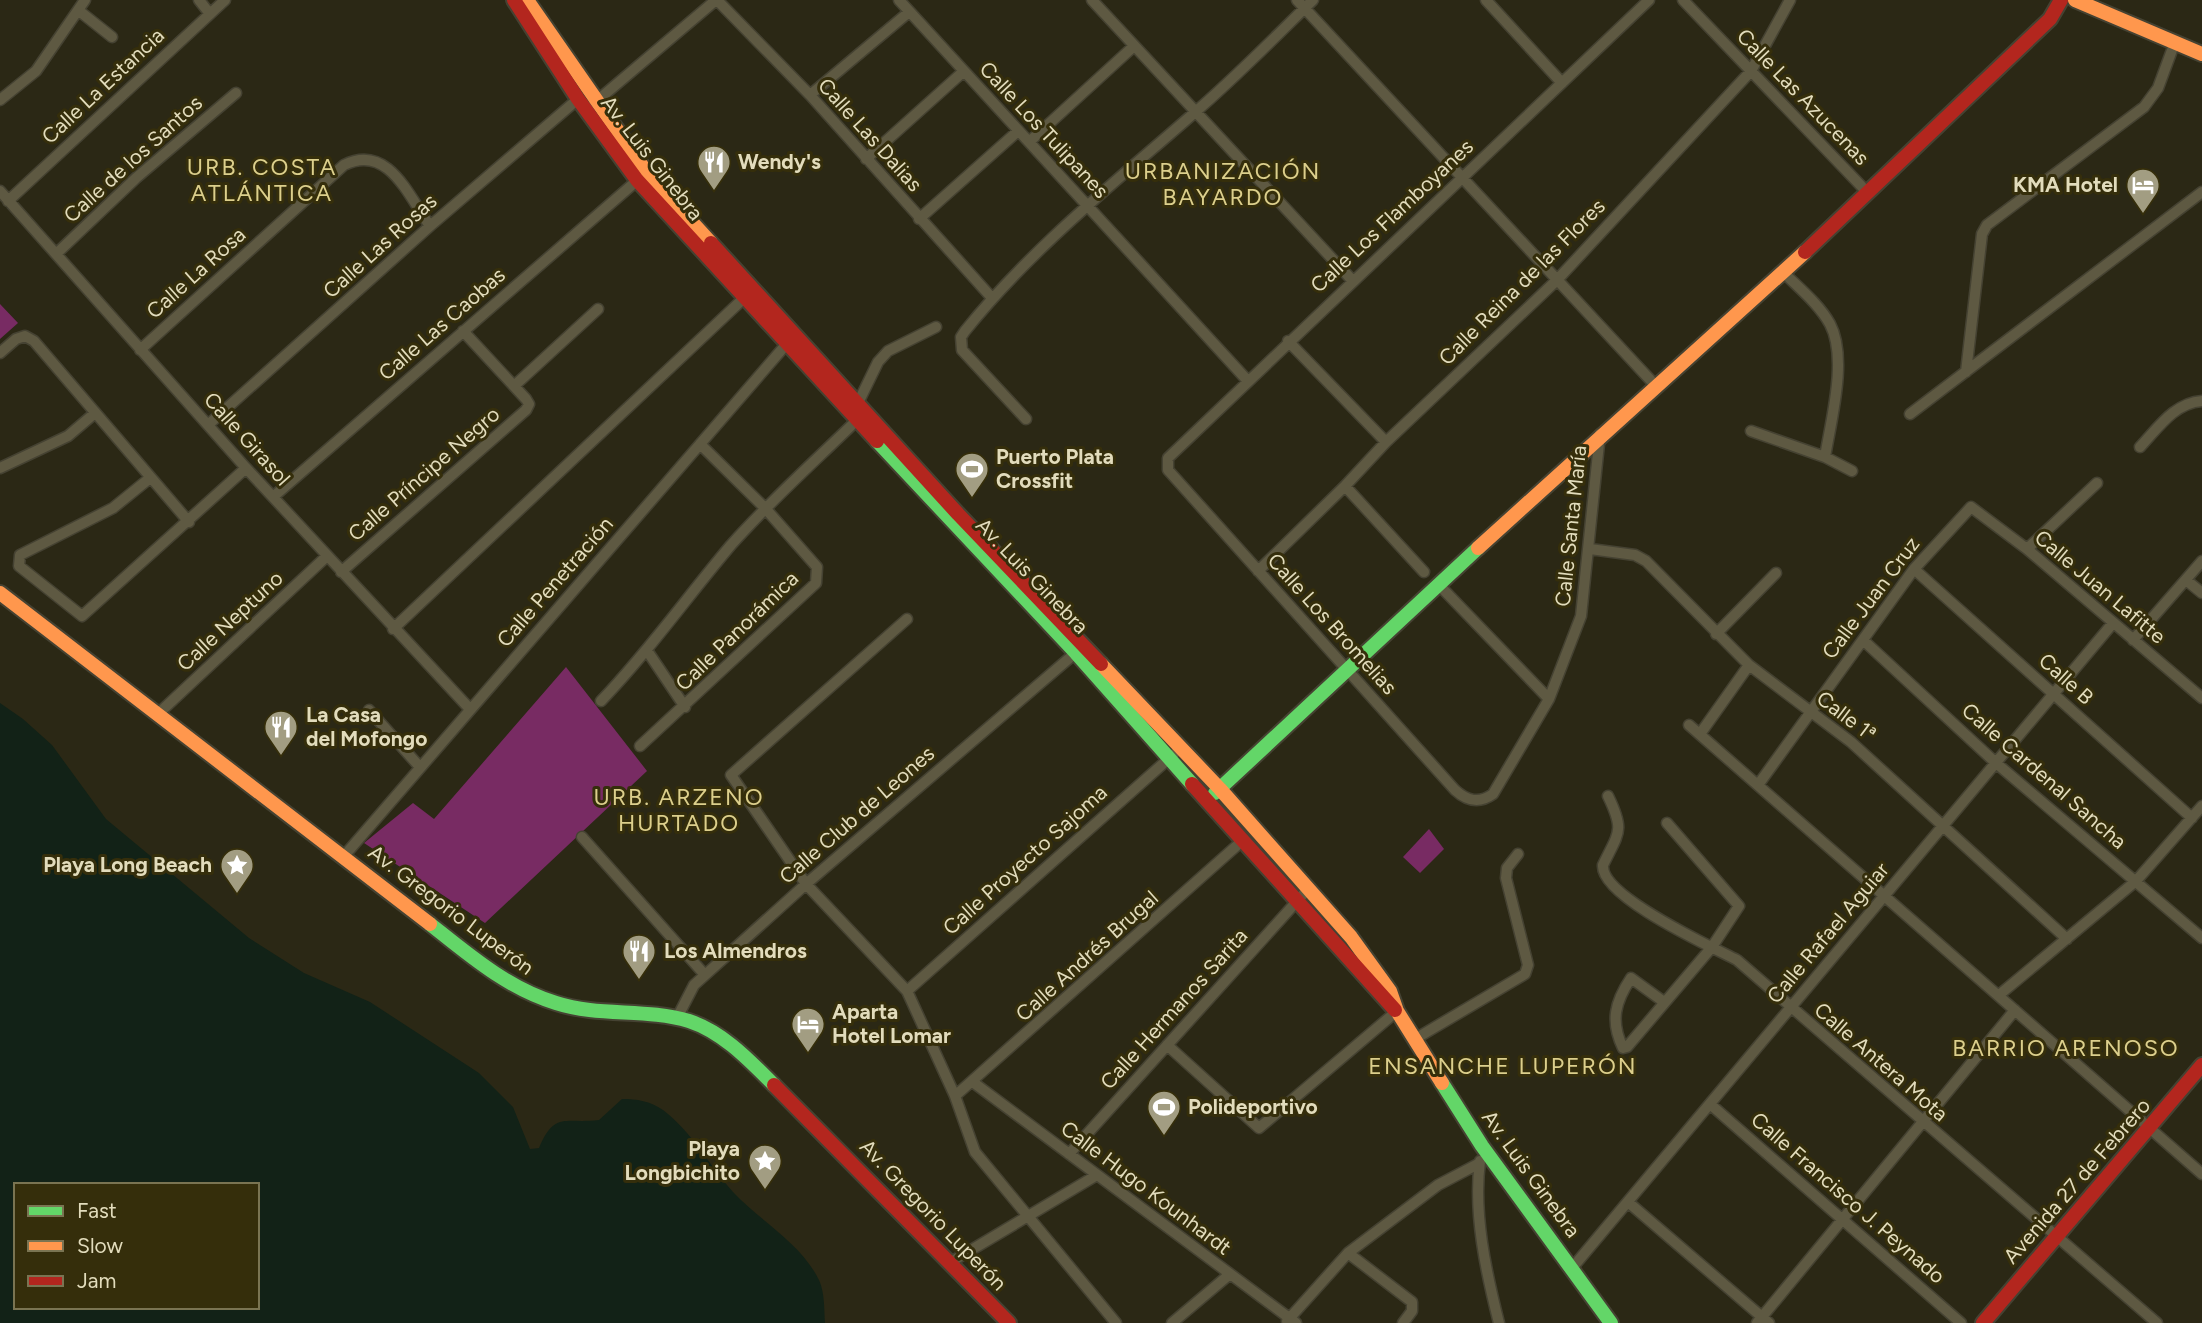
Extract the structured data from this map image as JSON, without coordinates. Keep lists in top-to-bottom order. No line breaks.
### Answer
{"streets":{"street":["Calle La Estancia","Calle Las Azucenas","Calle Los Tulipanes","Calle Las Dalias","Av. Luis Ginebra","Calle de los Santos","Calle Los Flamboyanes","Calle Las Rosas","Calle La Rosa","Calle Reina de las Flores","Calle Las Caobas","Calle Girasol","Calle Príncipe Negro","Calle Santa María","Calle Penetración","Calle Juan Lafitte","Calle Juan Cruz","Calle Neptuno","Calle Los Bromelias","Calle Panorámica","Calle B","Calle 1ª","Calle Cardenal Sancha","Calle Club de Leones","Calle Proyecto Sajoma","Av. Gregorio Luperón","Calle Rafael Aguiar","Calle Andrés Brugal","Calle Hermanos Sarita","Calle Antera Mota","Avenida 27 de Febrero","Calle Hugo Kounhardt","Calle Francisco J. Peynado"]},"crossings":[["Calle La Estancia","Calle Girasol"],["Calle Las Azucenas","Calle Reina de las Flores"],["Calle Los Tulipanes","Calle Los Flamboyanes"],["Calle Las Dalias","Calle Las Rosas"],["Av. Luis Ginebra","Calle Las Rosas"],["Av. Luis Ginebra","Calle Las Caobas"],["Av. Luis Ginebra","Calle Penetración"],["Av. Luis Ginebra","Calle Club de Leones"],["Av. Luis Ginebra","Calle Proyecto Sajoma"],["Av. Luis Ginebra","Calle Rafael Aguiar"],["Av. Luis Ginebra","Calle Andrés Brugal"],["Av. Luis Ginebra","Calle Hermanos Sarita"],["Calle de los Santos","Calle Girasol"],["Calle Los Flamboyanes","Calle Los Bromelias"],["Calle Las Rosas","Calle La Rosa"],["Calle Las Rosas","Calle Girasol"],["Calle La Rosa","Calle Girasol"],["Calle Reina de las Flores","Calle Los Bromelias"],["Calle Las Caobas","Calle Girasol"],["Calle Girasol","Calle Príncipe Negro"],["Calle Girasol","Calle Penetración"],["Calle Girasol","Calle Neptuno"],["Calle Santa María","Calle Los Bromelias"],["Calle Santa María","Calle 1ª"],["Calle Penetración","Calle Panorámica"],["Calle Penetración","Av. Gregorio Luperón"],["Calle Juan Lafitte","Calle Juan Cruz"],["Calle Juan Lafitte","Calle Rafael Aguiar"],["Calle Juan Cruz","Calle B"],["Calle Juan Cruz","Calle 1ª"],["Calle Juan Cruz","Calle Cardenal Sancha"],["Calle Neptuno","Av. Gregorio Luperón"],["Calle B","Calle Rafael Aguiar"],["Calle 1ª","Calle Rafael Aguiar"],["Calle Cardenal Sancha","Calle Rafael Aguiar"],["Calle Club de Leones","Av. Gregorio Luperón"],["Calle Rafael Aguiar","Calle Antera Mota"],["Calle Rafael Aguiar","Calle Francisco J. Peynado"],["Calle Andrés Brugal","Calle Hugo Kounhardt"],["Calle Hermanos Sarita","Calle Hugo Kounhardt"],["Calle Antera Mota","Avenida 27 de Febrero"]],"districts":["URB. COSTA ATLÁNTICA","URBANIZACIÓN BAYARDO","URB. ARZENO HURTADO","BARRIO ARENOSO","ENSANCHE LUPERÓN"],"places":{"restaurant":["Wendy's","La Casa del Mofongo","Los Almendros"],"hotel":["KMA Hotel","Aparta Hotel Lomar"],"sports":["Puerto Plata Crossfit","Polideportivo"],"place":["Playa Long Beach","Playa Longbichito"]},"legend":["Fast","Slow","Jam"]}
